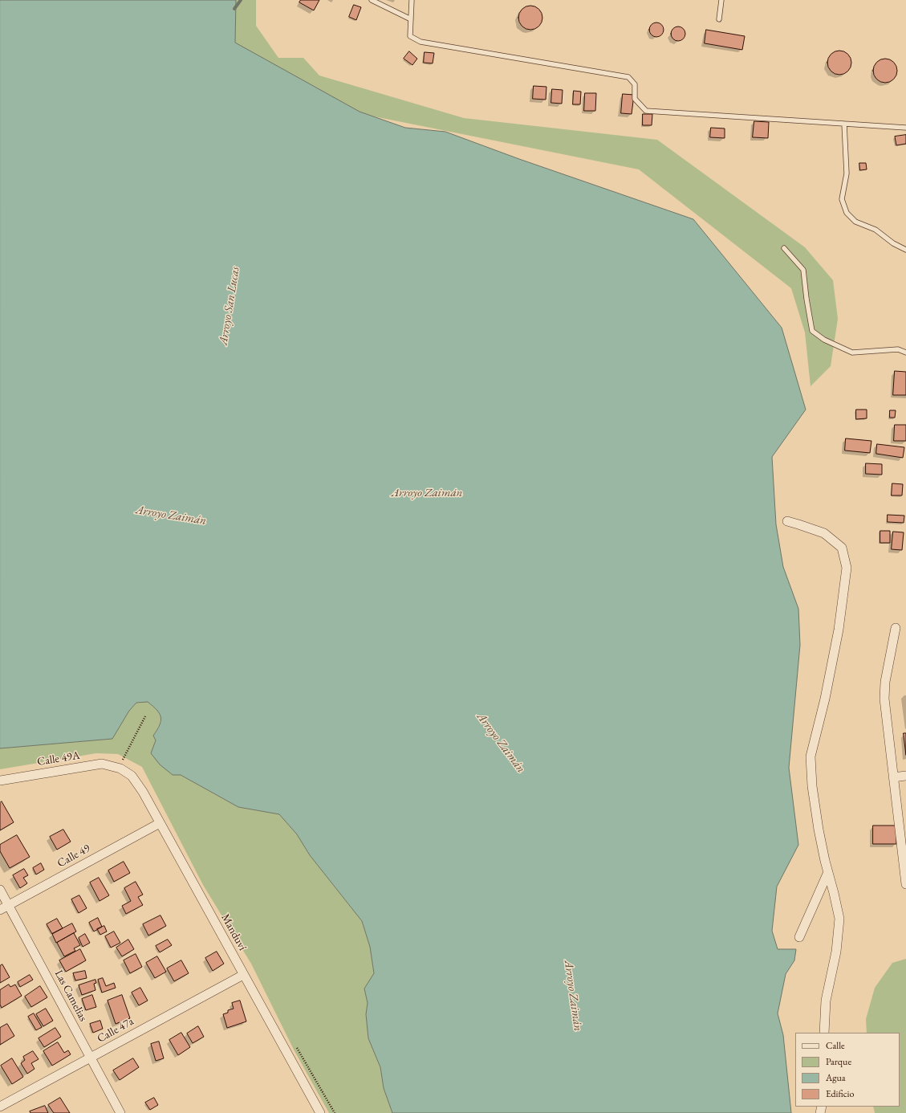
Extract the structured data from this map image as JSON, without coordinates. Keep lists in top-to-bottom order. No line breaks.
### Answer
{"streets":{"street":["Calle 49A","Calle 49","Manduví","Las Camelias","Calle 47a"]},"crossings":[["Calle 49A","Manduví"],["Calle 49","Manduví"],["Calle 49","Las Camelias"],["Manduví","Calle 47a"],["Las Camelias","Calle 47a"]],"water":["Arroyo San Lucas","Arroyo Zaimán"],"legend":["Calle","Parque","Agua","Edificio"]}
